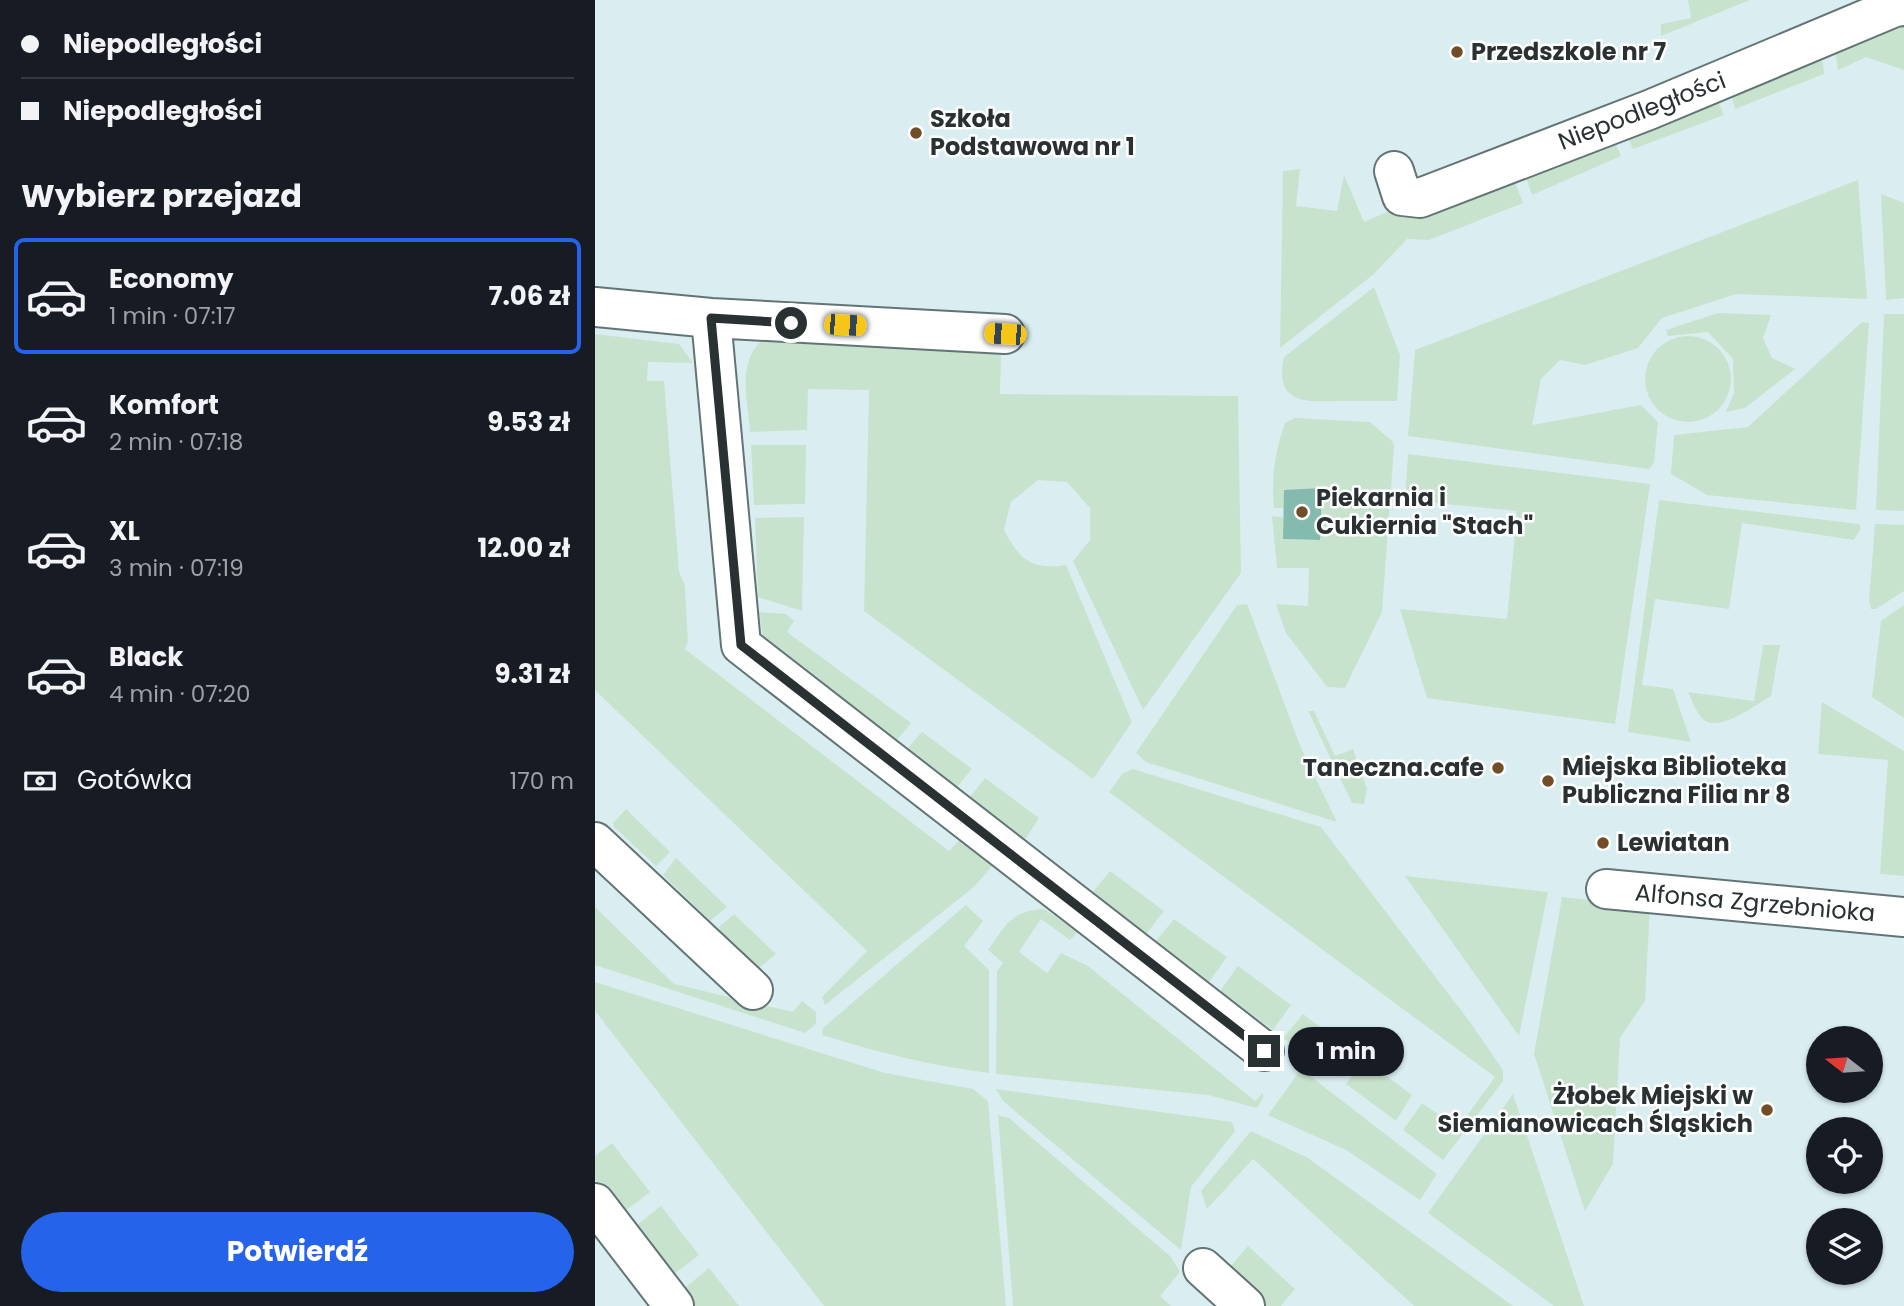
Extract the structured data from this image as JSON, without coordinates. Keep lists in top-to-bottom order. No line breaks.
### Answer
{"streets":{"street":["Niepodległości","Alfonsa Zgrzebnioka"]},"places":["Przedszkole nr 7","Szkoła Podstawowa nr 1","Piekarnia i Cukiernia \"Stach\"","Taneczna.cafe","Miejska Biblioteka Publiczna Filia nr 8","Lewiatan","Żłobek Miejski w Siemianowicach Śląskich"],"north":"left","page":{"banner":["Niepodległości","Niepodległości"],"heading":"Wybierz przejazd","list":[{"name":"Economy","note":"1 min · 07:17","value":"7.06 zł"},{"name":"Komfort","note":"2 min · 07:18","value":"9.53 zł"},{"name":"XL","note":"3 min · 07:19","value":"12.00 zł"},{"name":"Black","note":"4 min · 07:20","value":"9.31 zł"}],"pay":["Gotówka","170 m"],"bubble":"1 min","buttons":"Potwierdź"}}
